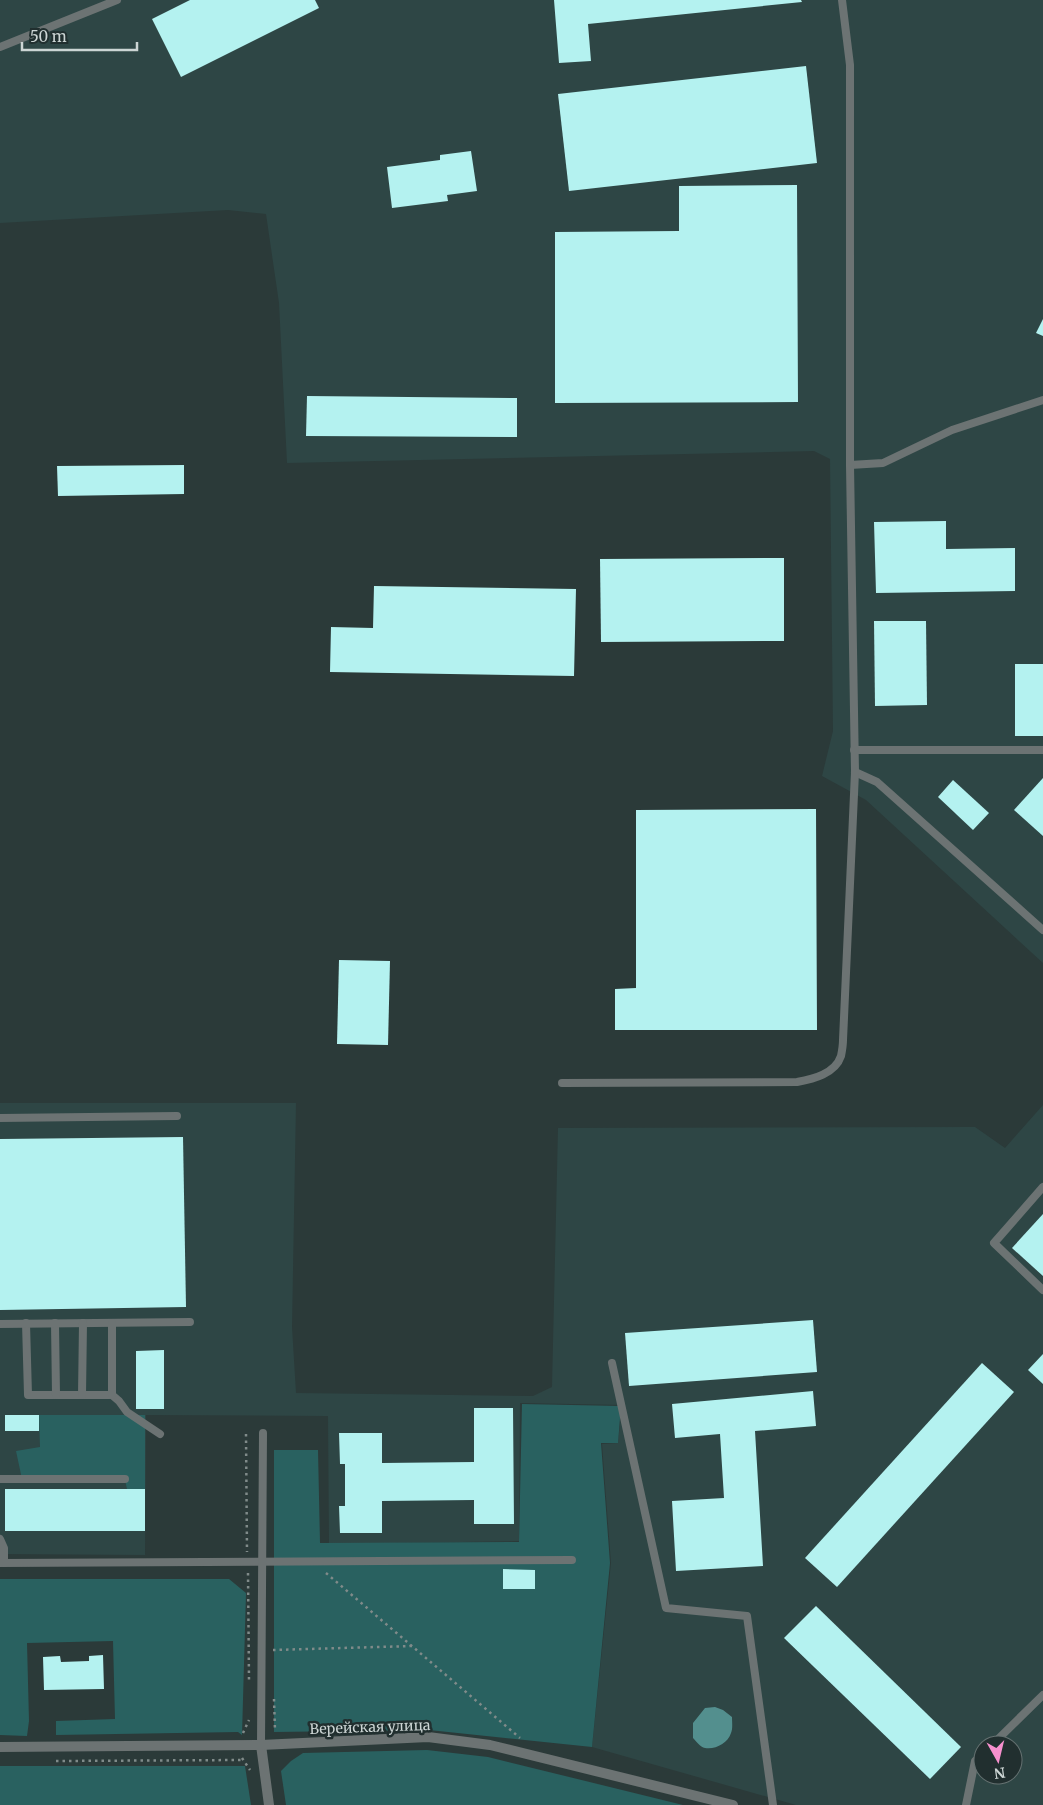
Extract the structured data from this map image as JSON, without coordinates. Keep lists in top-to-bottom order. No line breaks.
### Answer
{"streets":{"street":["Верейская улица"]},"scale_bar":"50 m","north":"bottom"}
